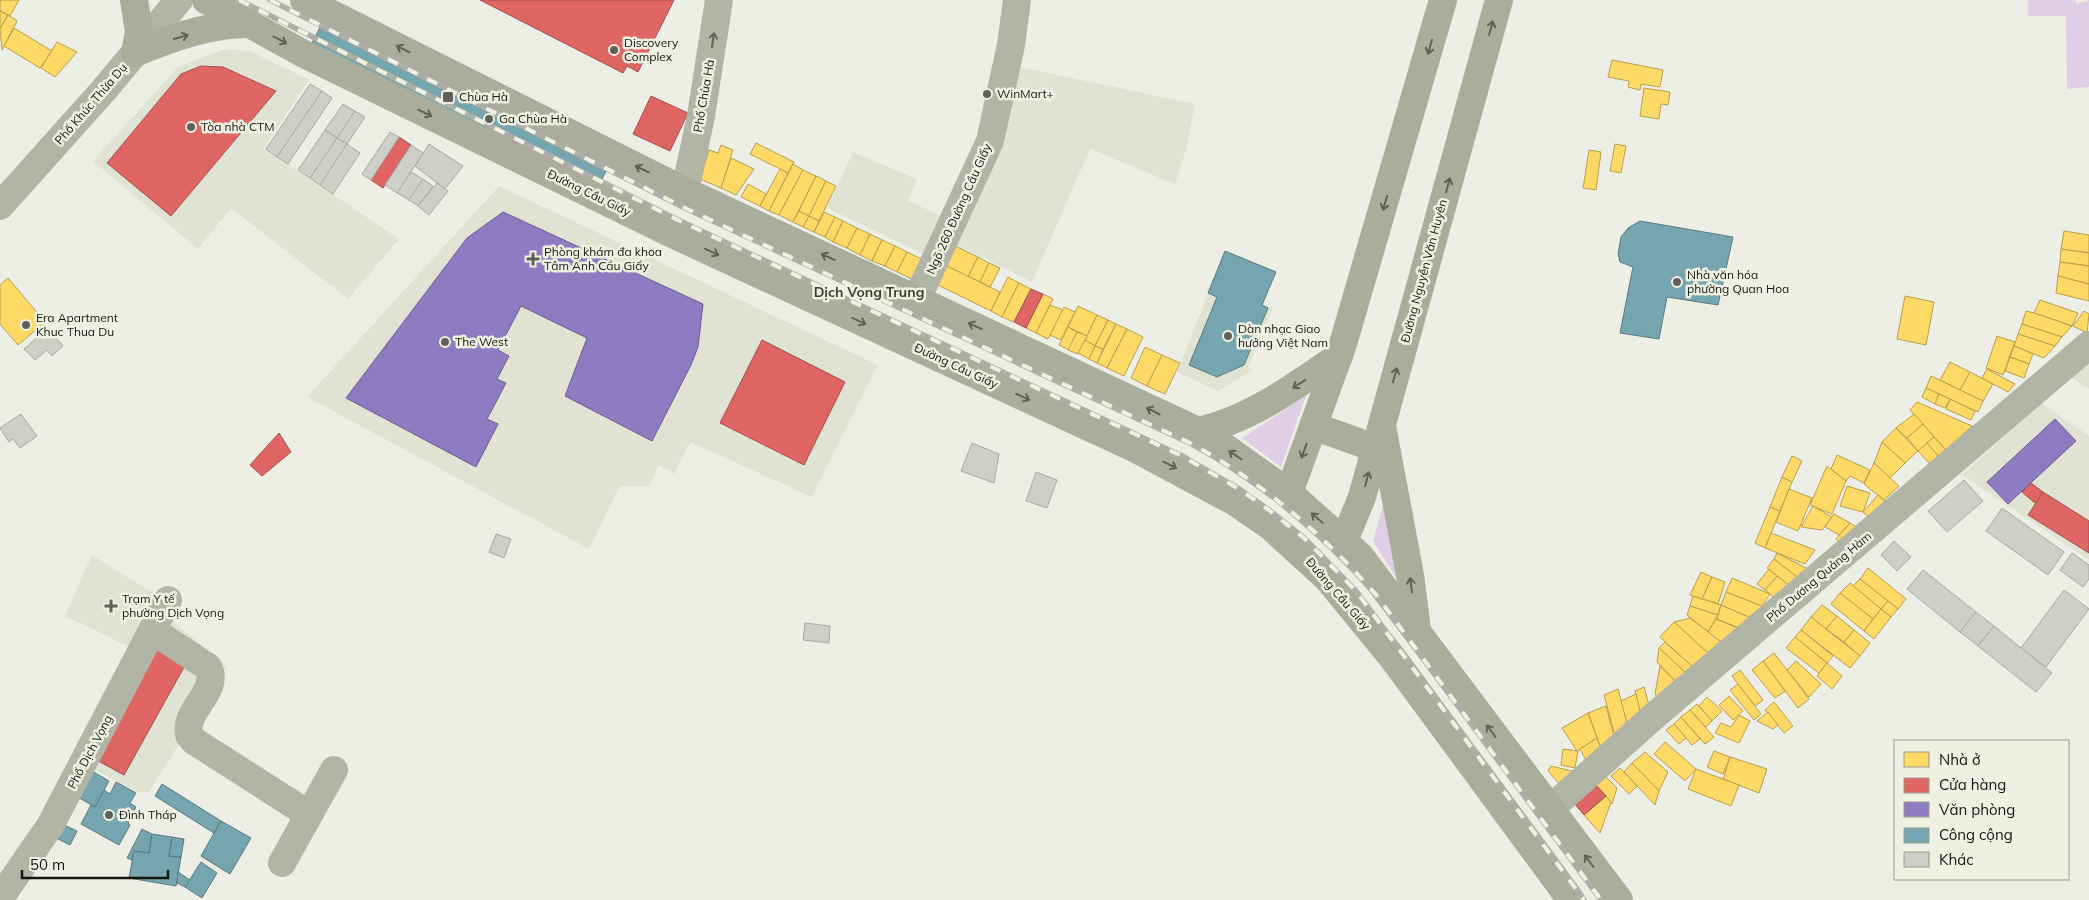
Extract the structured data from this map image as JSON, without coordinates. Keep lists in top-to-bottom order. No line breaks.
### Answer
{"streets":{"main road":["Đường Cầu Giấy","Đường Nguyễn Văn Huyên"],"street":["Phố Chùa Hà","Phố Khúc Thừa Dụ","Ngõ 260 Đường Cầu Giấy","Phố Dương Quảng Hàm","Phố Dịch Vọng"]},"one_way":["Phố Chùa Hà"],"districts":["Dịch Vọng Trung"],"places":{"other":["Discovery Complex","WinMart+","Ga Chùa Hà","Tòa nhà CTM","Nhà văn hóa phường Quan Hoa","Era Apartment Khuc Thua Du","Dàn nhạc Giao hưởng Việt Nam","The West","Đình Tháp"],"transit":["Chùa Hà"],"health":["Phòng khám đa khoa Tâm Anh Cầu Giấy","Trạm Y tế phường Dịch Vọng"]},"legend":["Nhà ở","Cửa hàng","Văn phòng","Công cộng","Khác"],"scale_bar":"50 m"}
